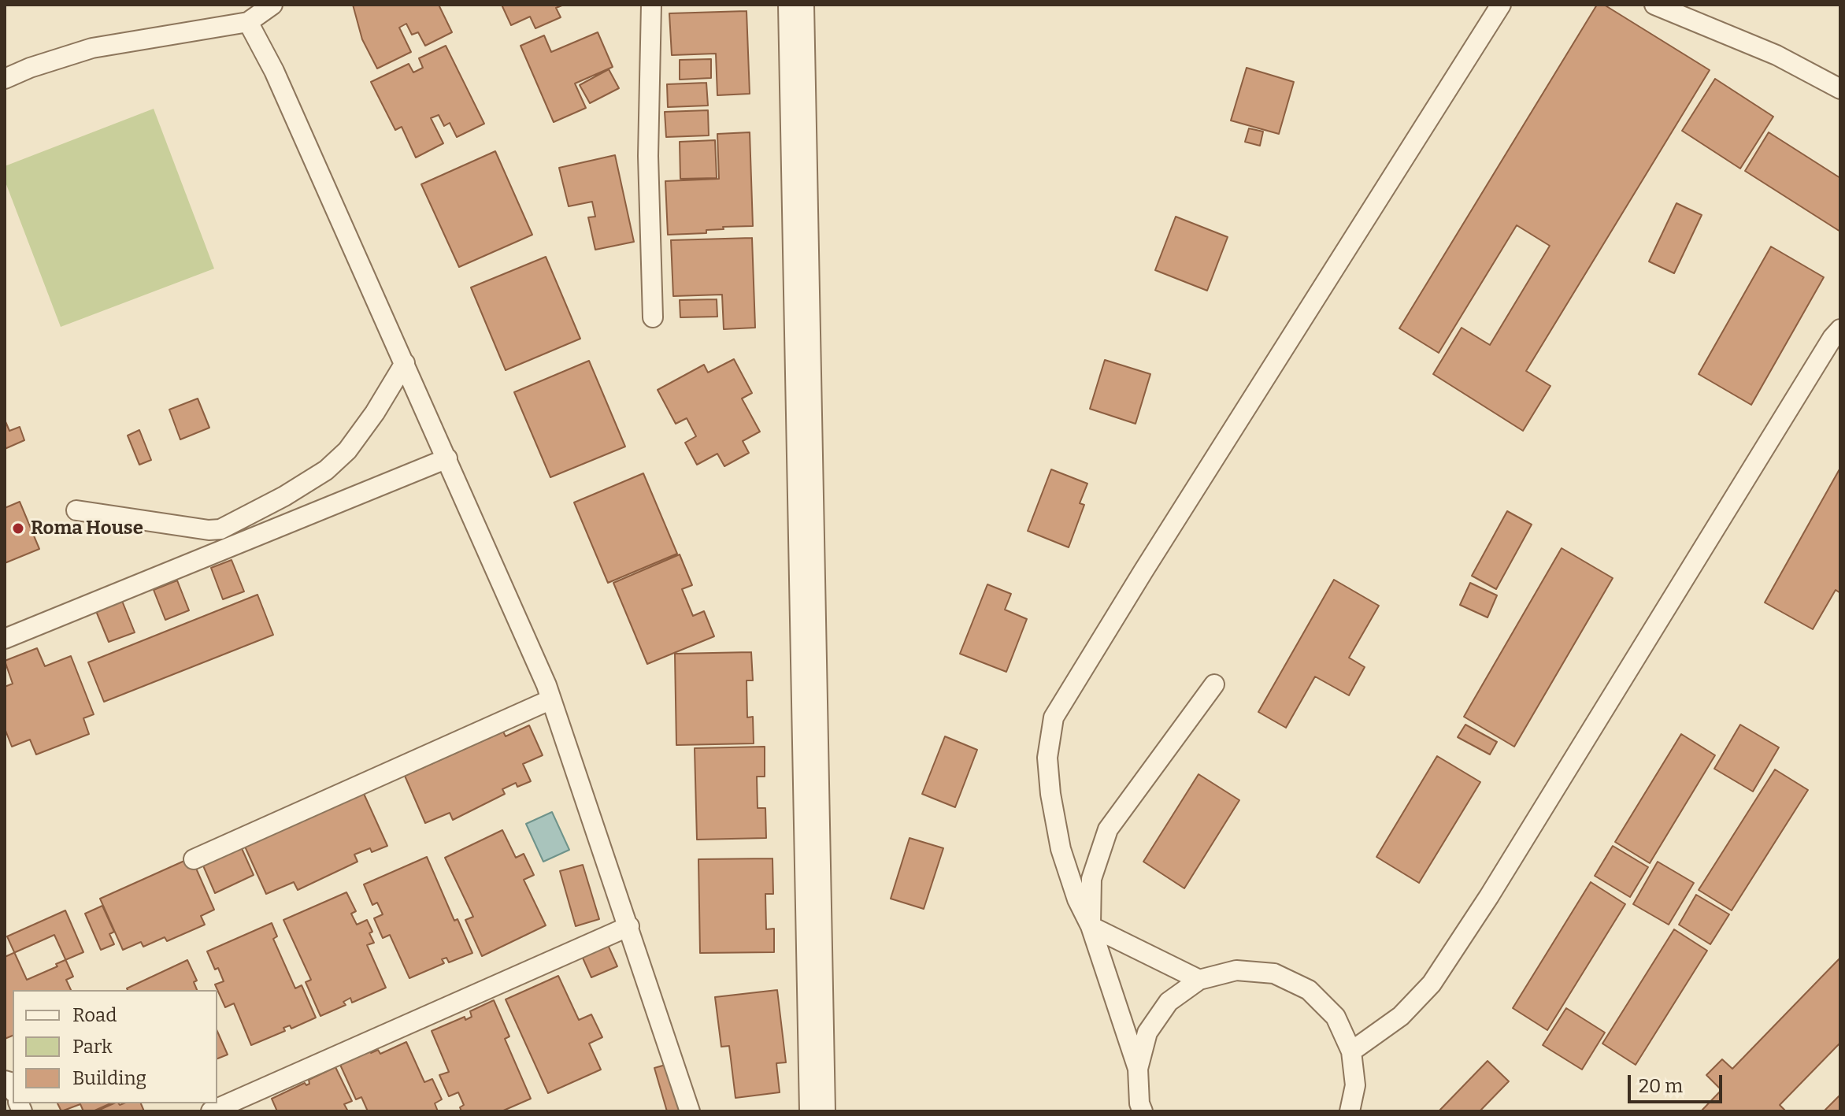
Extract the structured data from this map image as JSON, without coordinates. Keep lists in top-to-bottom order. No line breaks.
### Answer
{"places":["Roma House"],"legend":["Road","Park","Building"],"scale_bar":"20 m"}
